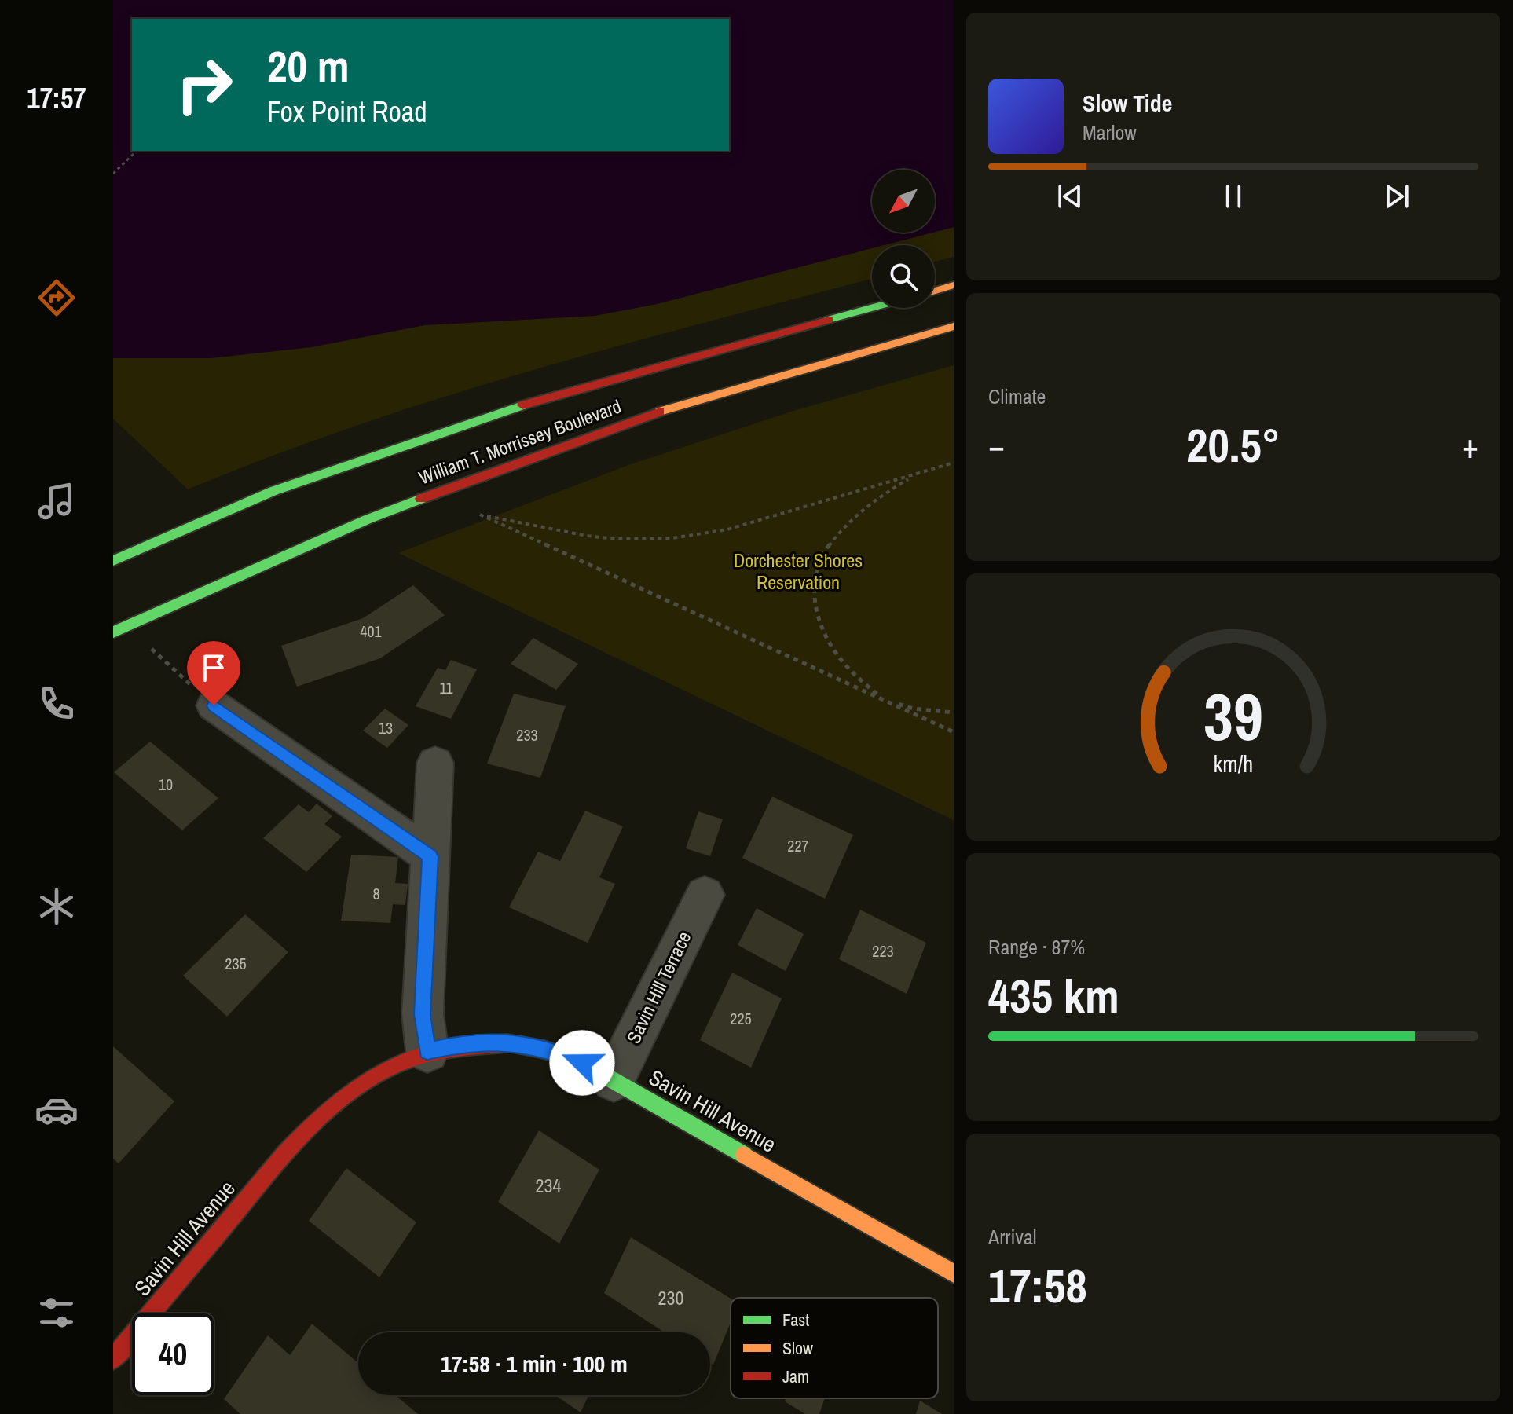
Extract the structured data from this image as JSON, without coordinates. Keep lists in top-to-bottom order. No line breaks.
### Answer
{"streets":{"main road":["William T. Morrissey Boulevard","Savin Hill Avenue"],"street":["Savin Hill Terrace"]},"crossings":[["Savin Hill Terrace","Savin Hill Avenue"]],"parks":["Dorchester Shores Reservation"],"house_numbers":["401","11","13","233","10","227","8","223","235","225","234","230"],"legend":["Fast","Slow","Jam"],"north":"bottom left","page":{"tabs":"17:57","turn":["20 m","Fox Point Road"],"song":["Slow Tide","Marlow"],"tile":["Climate",["Range · 87%","435 km"],["Arrival","17:58"]],"heat":["−","20.5°","+"],"limit":"40","trip":"17:58 · 1 min · 100 m","gauge":["39","km/h"]}}
